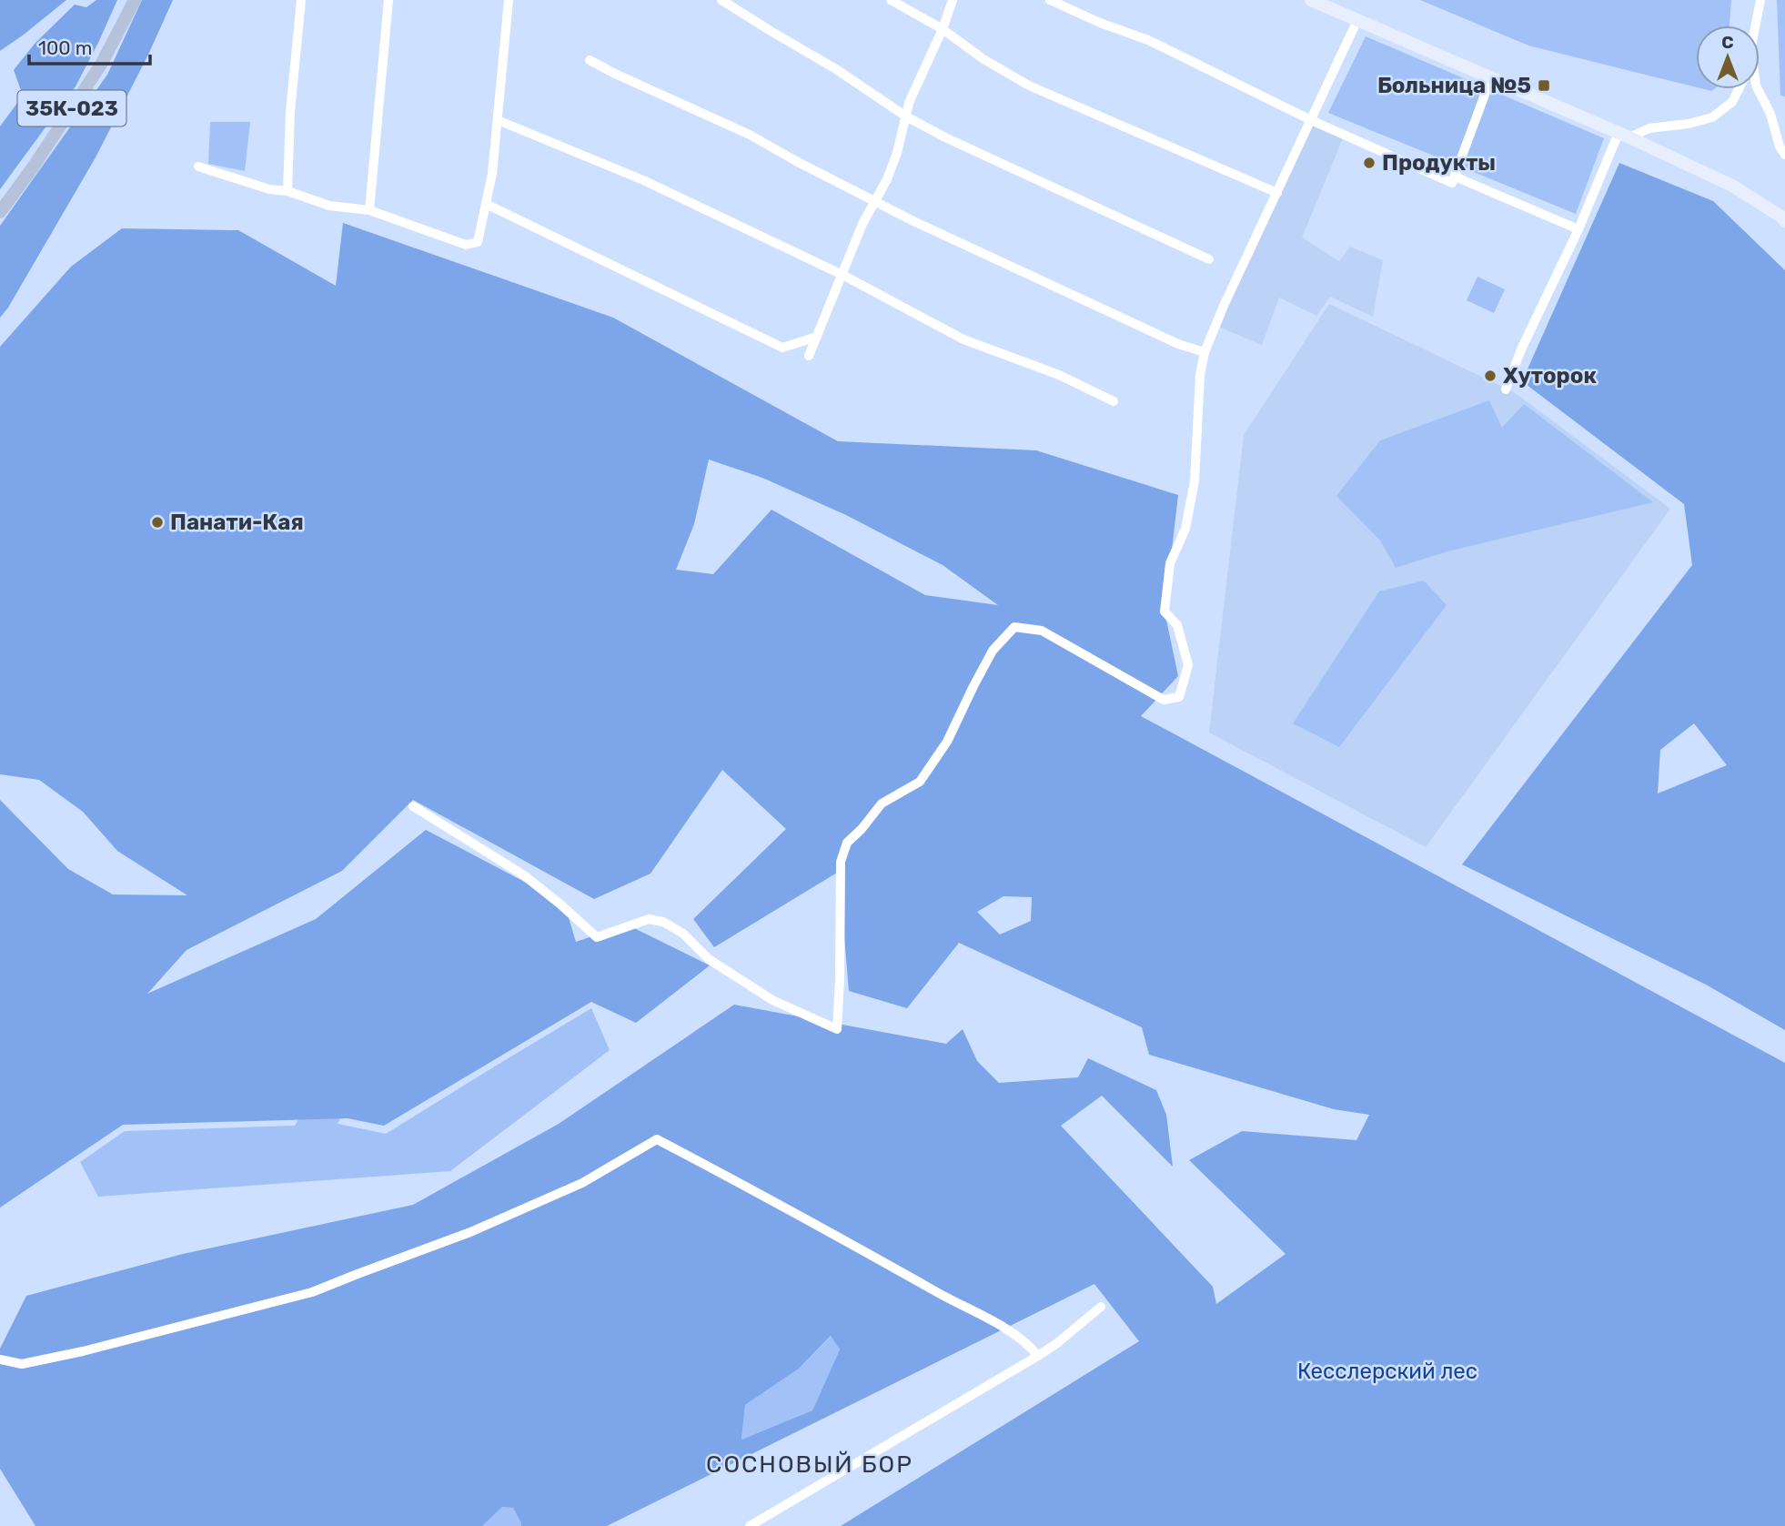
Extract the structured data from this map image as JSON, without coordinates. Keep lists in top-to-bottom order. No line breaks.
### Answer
{"streets":{"main road":["35К-023"]},"districts":["СОСНОВЫЙ БОР"],"parks":["Кесслерский лес"],"places":{"transit":["Больница №5"],"other":["Продукты","Хуторок","Панати-Кая"]},"scale_bar":"100 m","north":"top"}
